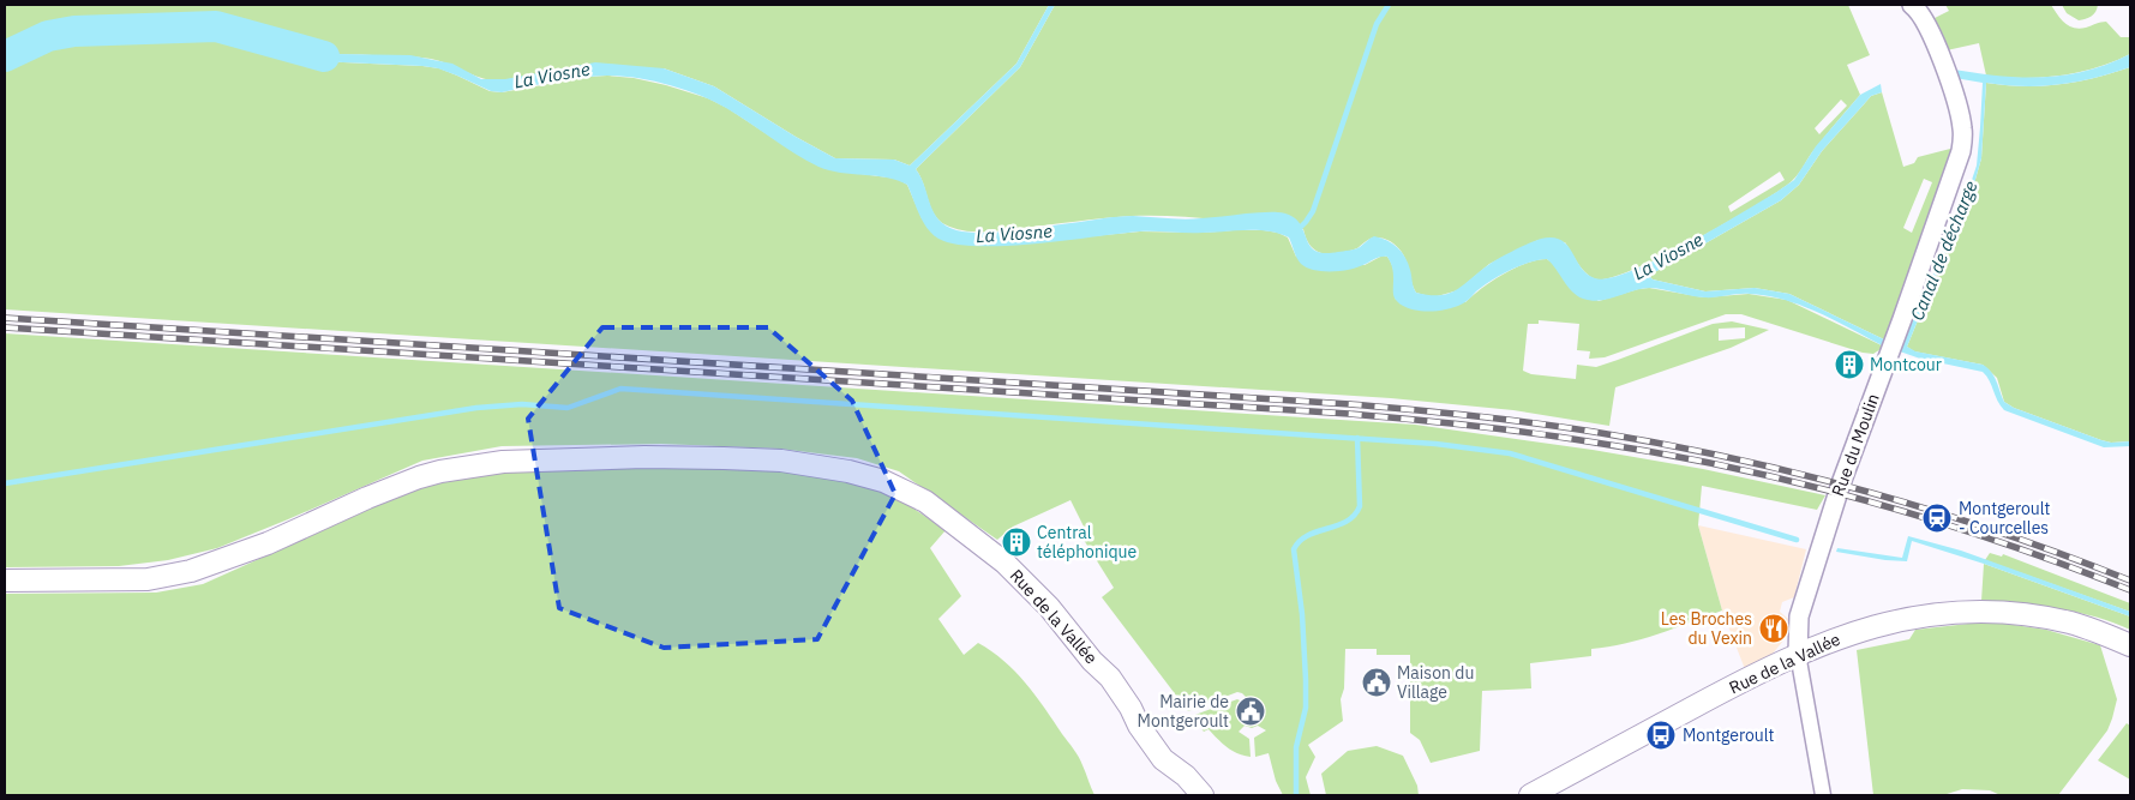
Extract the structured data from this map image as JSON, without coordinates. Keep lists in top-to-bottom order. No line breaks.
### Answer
{"streets":{"main road":["Rue de la Vallée"],"street":["Rue du Moulin"]},"crossings":[["Rue du Moulin","Rue de la Vallée"]],"water":["La Viosne","Canal de décharge"],"places":{"building":["Montcour","Central téléphonique"],"station":["Montgeroult - Courcelles"],"restaurant":["Les Broches du Vexin"],"public building":["Maison du Village","Mairie de Montgeroult"],"bus stop":["Montgeroult"]}}
